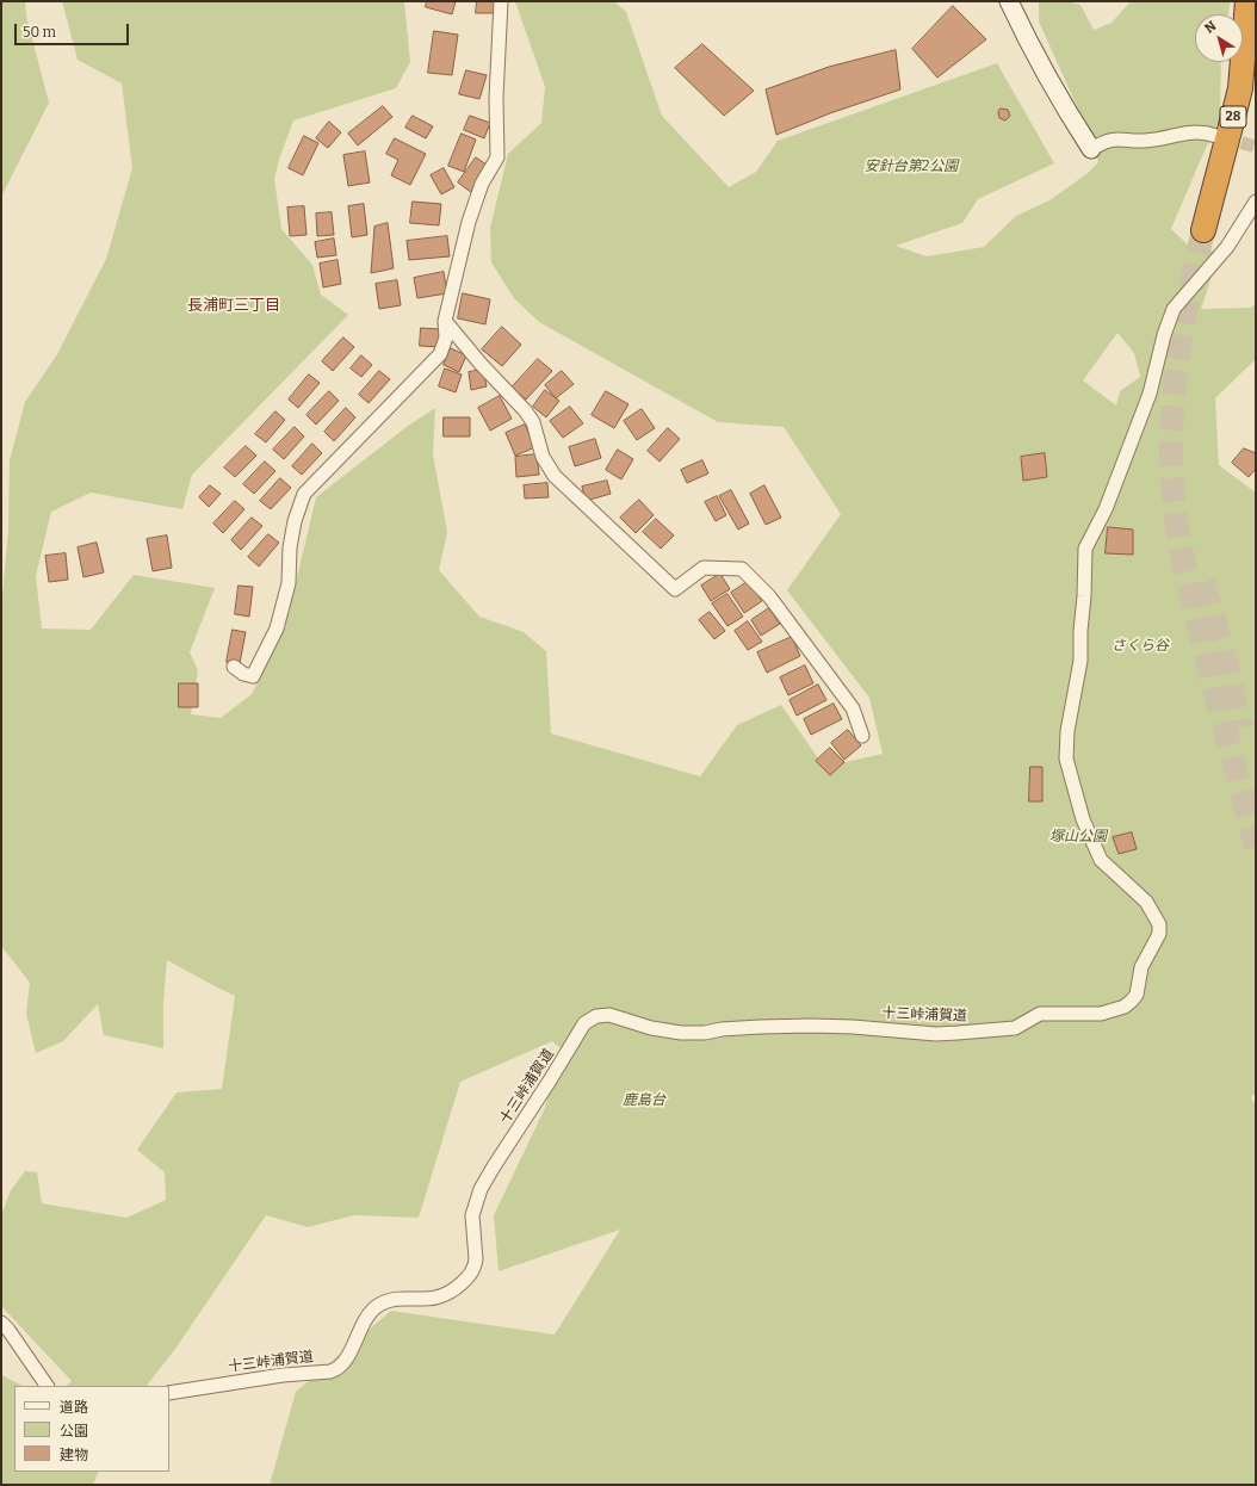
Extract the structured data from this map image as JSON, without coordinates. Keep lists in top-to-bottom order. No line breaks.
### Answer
{"streets":{"highway":["28"],"street":["十三峠浦賀道"]},"districts":["長浦町三丁目"],"parks":["安針台第2公園","さくら谷","塚山公園","鹿島台"],"legend":["道路","公園","建物"],"scale_bar":"50 m","north":"top left"}
